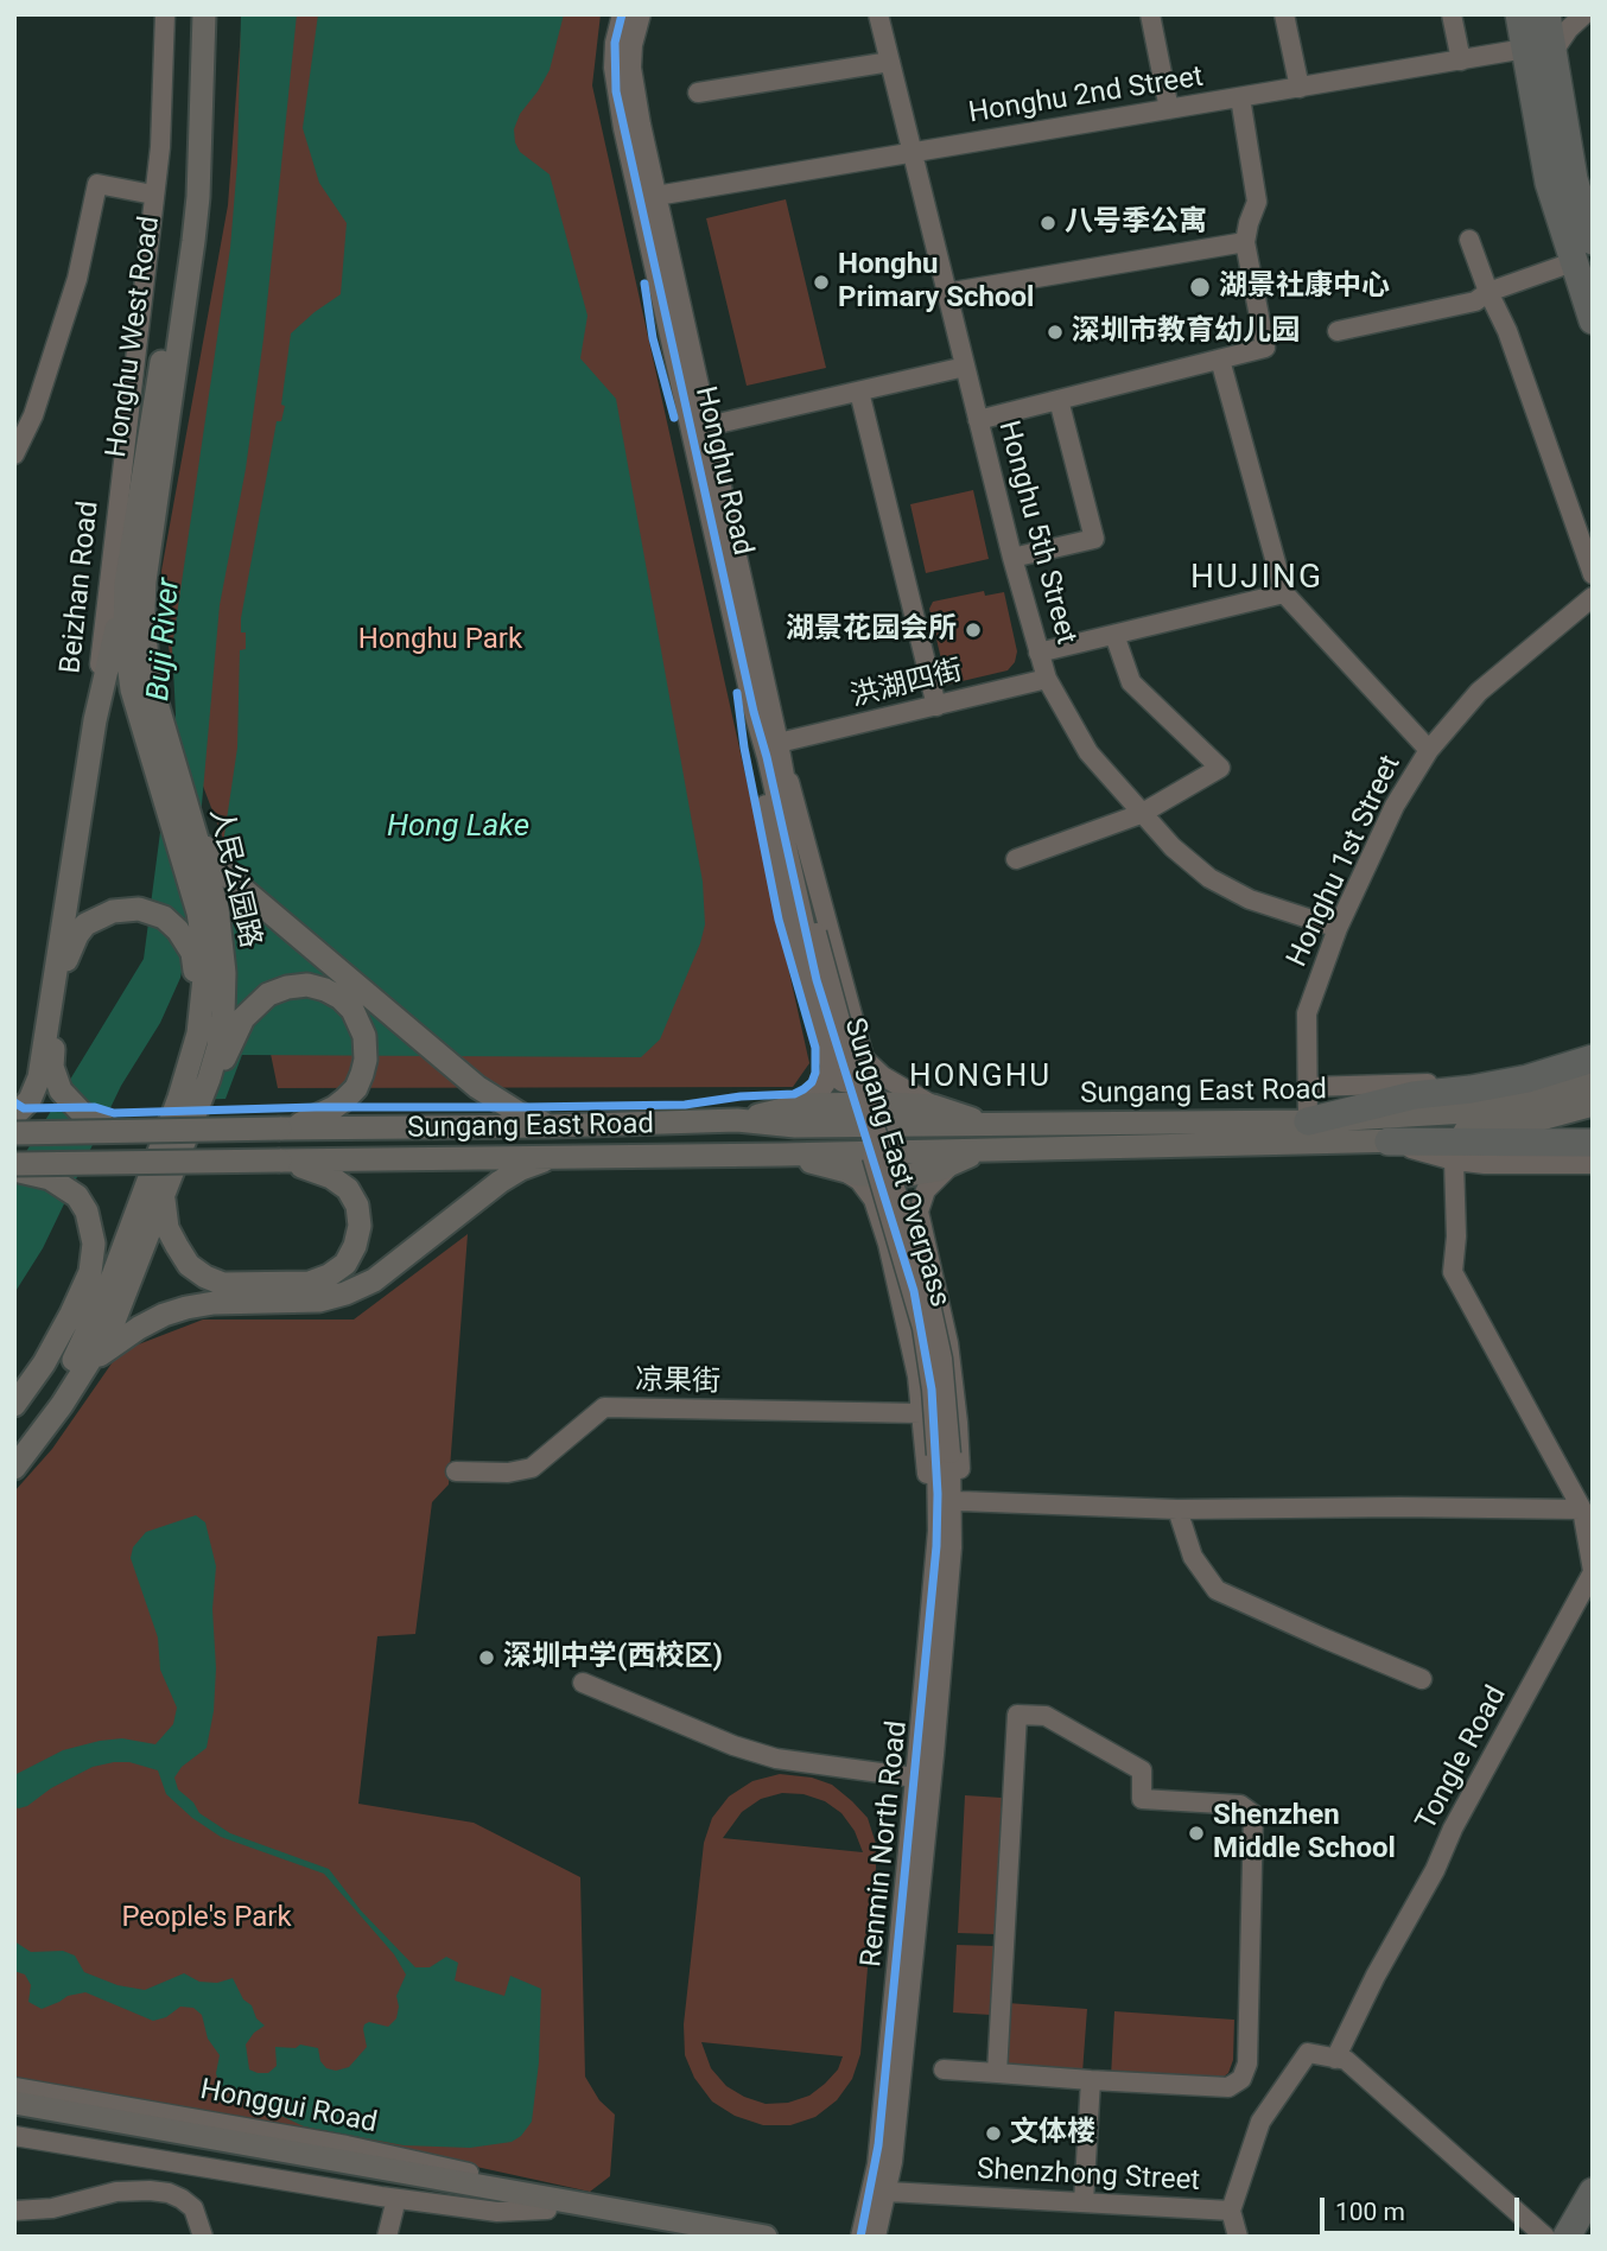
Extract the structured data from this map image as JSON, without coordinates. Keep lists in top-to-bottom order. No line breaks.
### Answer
{"streets":{"main road":["Honghu West Road","人民公园路","Sungang East Road","Honggui Road"],"street":["Honghu 2nd Street","Honghu Road","Honghu 5th Street","Beizhan Road","洪湖四街","Honghu 1st Street","Sungang East Overpass","凉果街","Tongle Road","Renmin North Road","Shenzhong Street"]},"crossings":[["Honghu 2nd Street","Honghu Road"],["Honghu 2nd Street","Honghu 5th Street"],["Honghu West Road","人民公园路"],["Honghu Road","洪湖四街"],["Honghu Road","Sungang East Overpass"],["Honghu 5th Street","洪湖四街"],["Honghu 5th Street","Honghu 1st Street"],["Honghu 1st Street","Sungang East Road"],["Sungang East Overpass","Renmin North Road"],["Tongle Road","Shenzhong Street"],["Renmin North Road","Shenzhong Street"]],"districts":["HUJING","HONGHU"],"water":["Buji River","Hong Lake"],"parks":["Honghu Park","People's Park"],"places":["八号季公寓","Honghu Primary School","湖景社康中心","深圳市教育幼儿园","湖景花园会所","深圳中学(西校区)","Shenzhen Middle School","文体楼"],"scale_bar":"100 m"}
